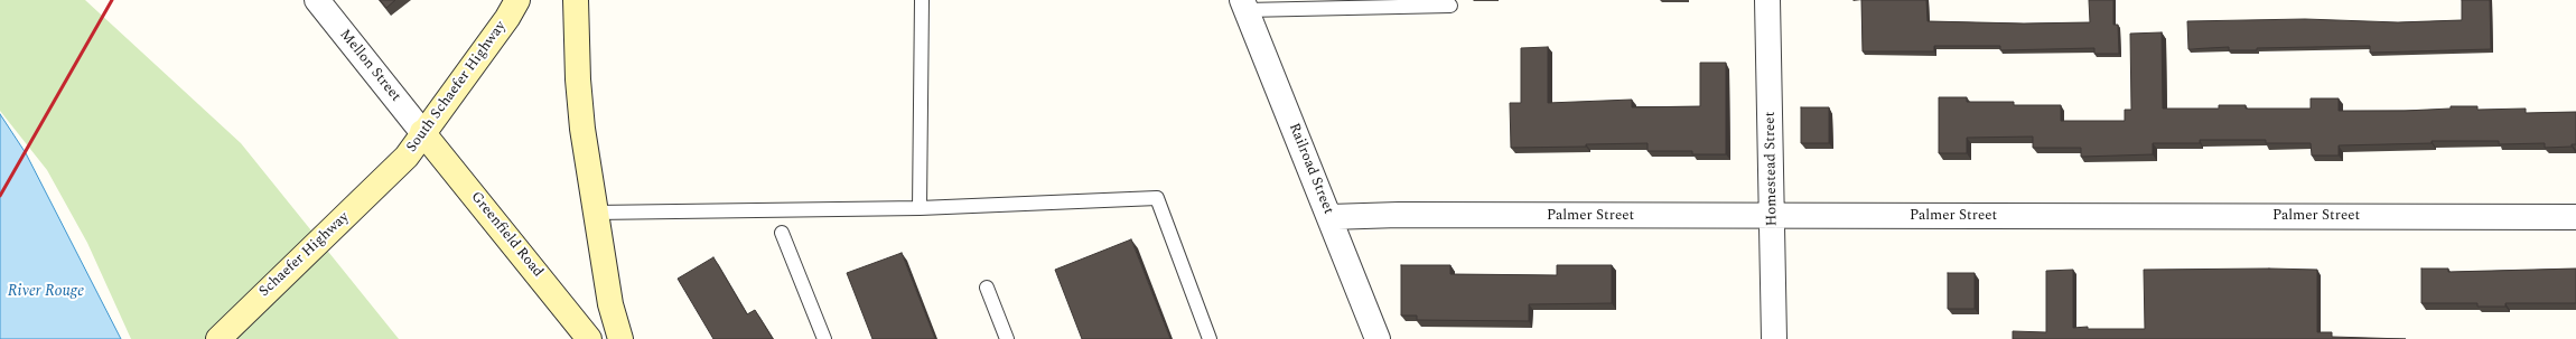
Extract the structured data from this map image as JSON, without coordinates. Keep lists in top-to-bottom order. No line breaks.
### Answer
{"streets":{"main road":["South Schaefer Highway","Greenfield Road","Schaefer Highway"],"street":["Mellon Street","Railroad Street","Homestead Street","Palmer Street"]},"crossings":[["Mellon Street","South Schaefer Highway"],["Mellon Street","Greenfield Road"],["South Schaefer Highway","Greenfield Road"],["South Schaefer Highway","Schaefer Highway"],["Railroad Street","Palmer Street"],["Homestead Street","Palmer Street"]],"water":["River Rouge"]}
